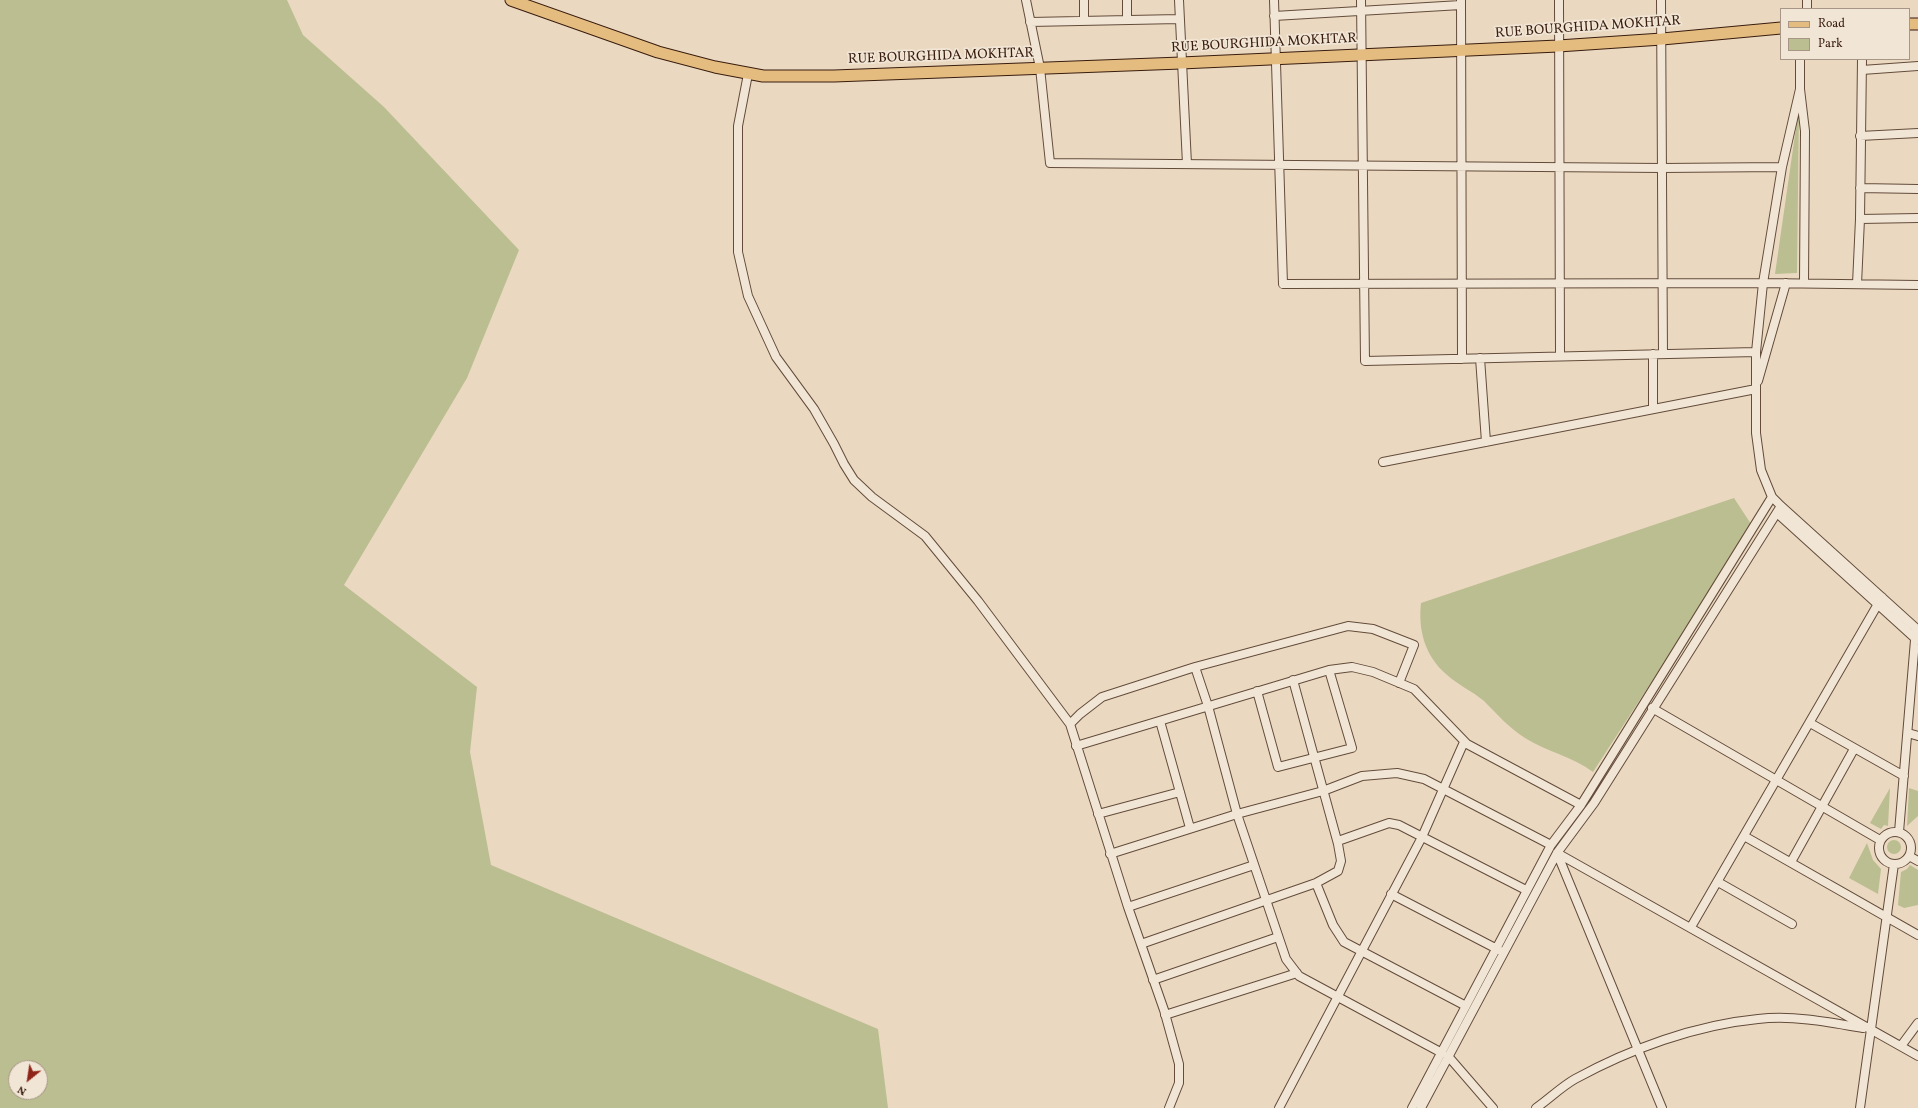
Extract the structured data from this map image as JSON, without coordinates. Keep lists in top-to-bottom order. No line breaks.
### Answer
{"streets":{"main road":["RUE BOURGHIDA MOKHTAR"]},"legend":["Road","Park"],"north":"bottom left"}
